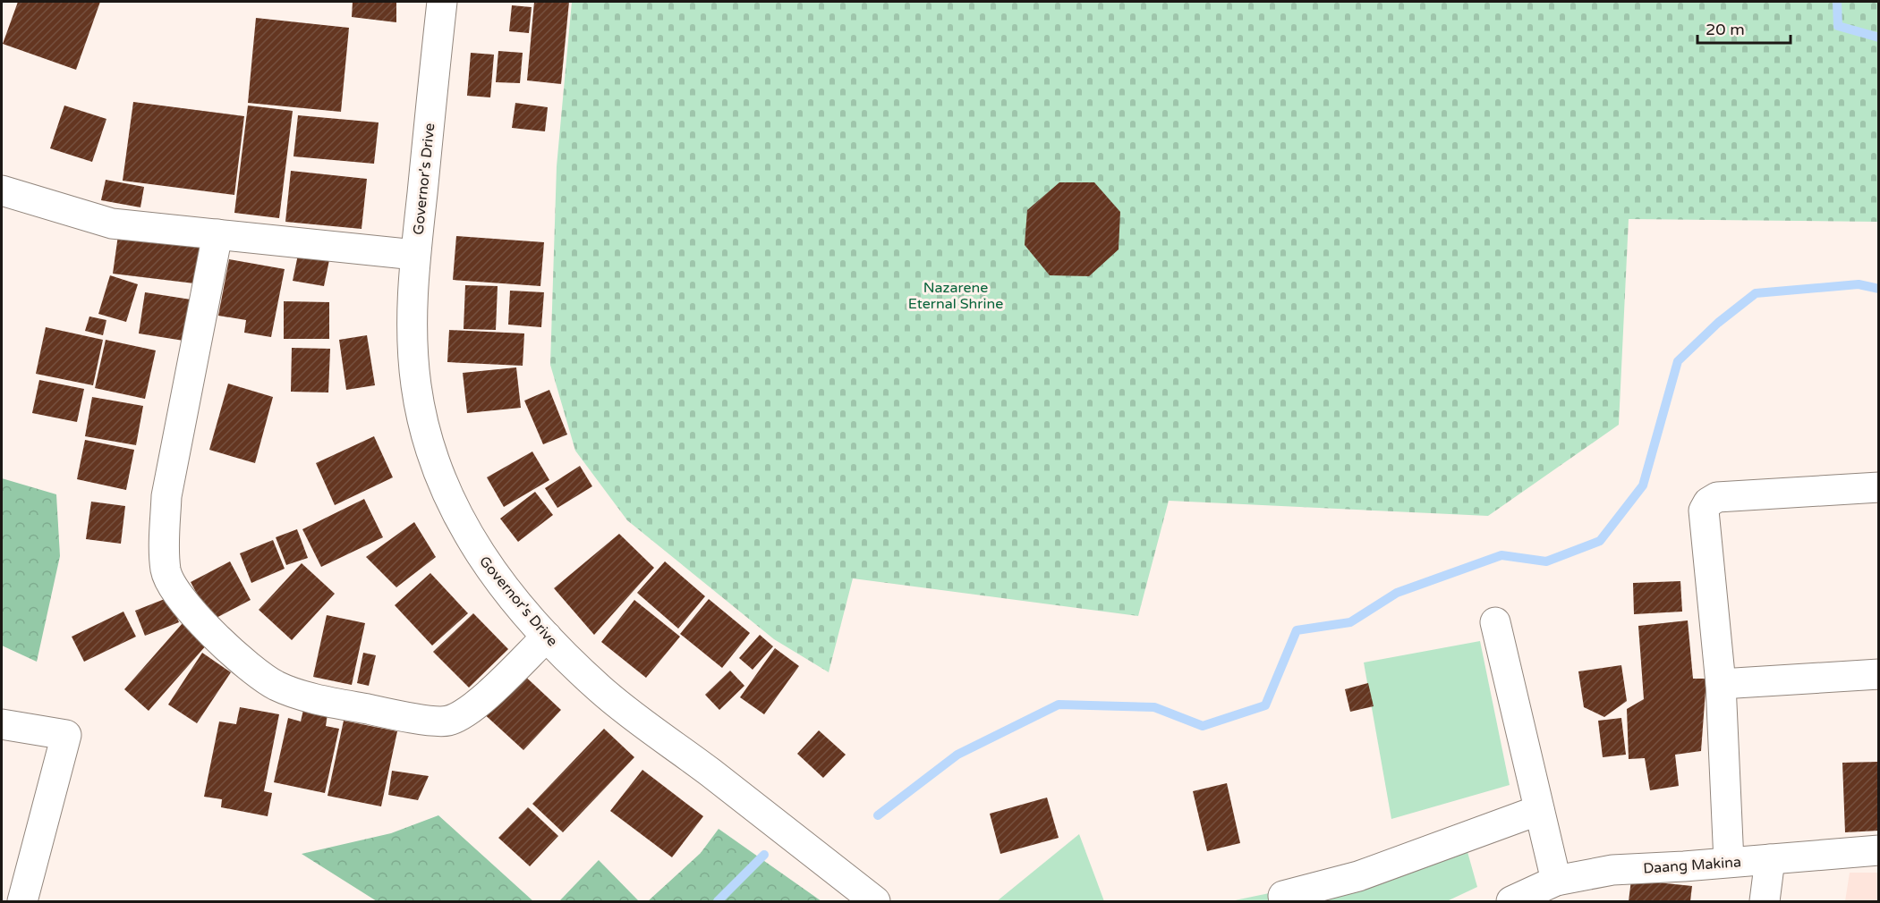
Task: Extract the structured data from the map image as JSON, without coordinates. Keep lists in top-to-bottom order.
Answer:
{
  "streets": {
    "street": ["Governor's Drive", "Daang Makina"]
  },
  "parks": ["Nazarene Eternal Shrine"],
  "scale_bar": "20 m"
}
